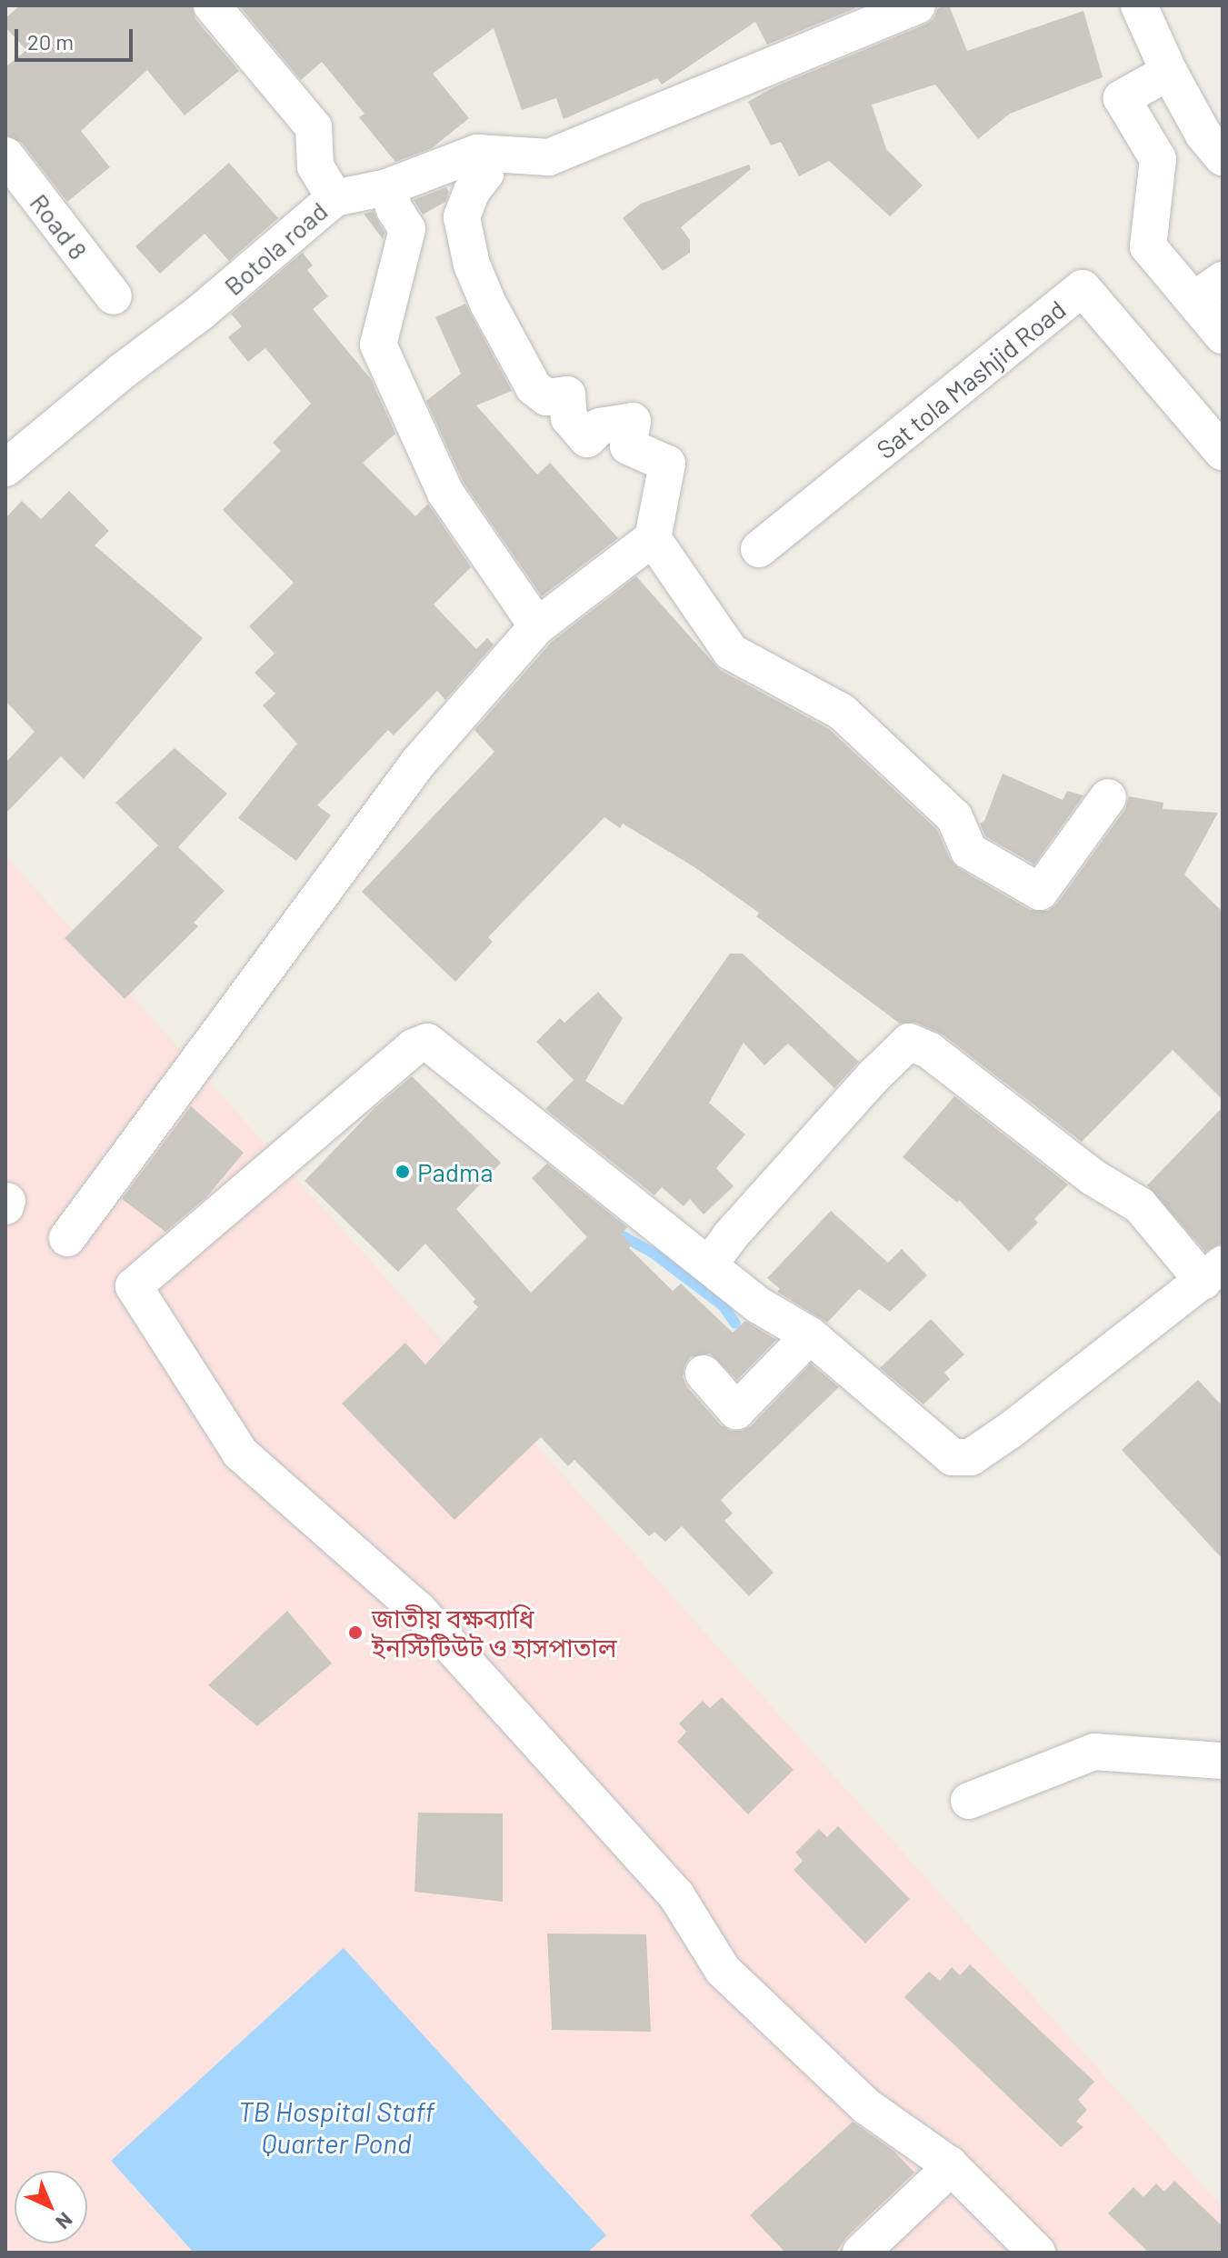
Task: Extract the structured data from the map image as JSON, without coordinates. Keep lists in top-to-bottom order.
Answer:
{
  "streets": {
    "street": ["Road 8", "Botola road", "Sat tola Mashjid Road"]
  },
  "water": ["TB Hospital Staff Quarter Pond"],
  "places": ["Padma", "জাতীয় বক্ষব্যাধি ইনস্টিটিউট ও হাসপাতাল"],
  "scale_bar": "20 m",
  "north": "bottom right"
}
